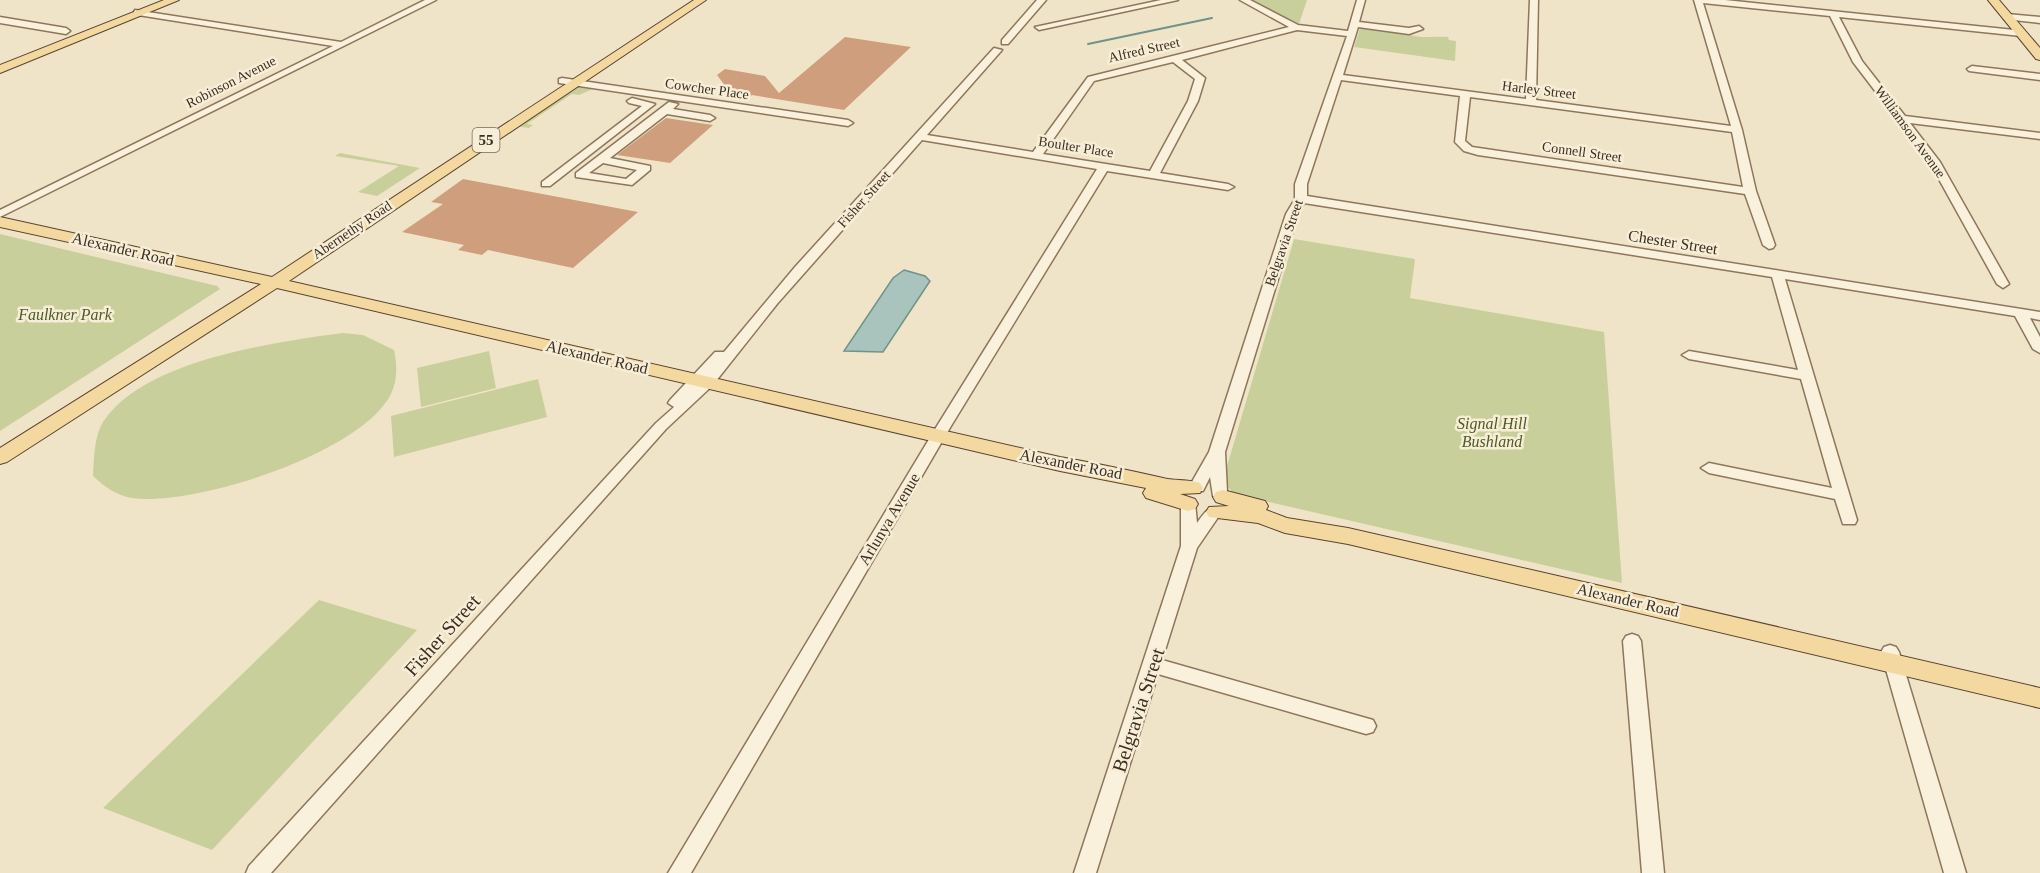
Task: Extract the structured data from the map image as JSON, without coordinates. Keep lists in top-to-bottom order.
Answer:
{
  "streets": {
    "main road": ["55", "Abernethy Road", "Alexander Road"],
    "street": [
      "Alfred Street",
      "Robinson Avenue",
      "Cowcher Place",
      "Harley Street",
      "Williamson Avenue",
      "Boulter Place",
      "Connell Street",
      "Fisher Street",
      "Chester Street",
      "Belgravia Street",
      "Arlunya Avenue"
    ]
  },
  "crossings": [
    ["Alfred Street", "Boulter Place"],
    ["Robinson Avenue", "Alexander Road"],
    ["Cowcher Place", "Abernethy Road"],
    ["Harley Street", "Connell Street"],
    ["Harley Street", "Belgravia Street"],
    ["Boulter Place", "Fisher Street"],
    ["Boulter Place", "Arlunya Avenue"],
    ["Fisher Street", "Alexander Road"],
    ["Abernethy Road", "Alexander Road"],
    ["Chester Street", "Belgravia Street"],
    ["Belgravia Street", "Alexander Road"],
    ["Alexander Road", "Arlunya Avenue"]
  ],
  "parks": ["Faulkner Park", "Signal Hill Bushland"]
}
